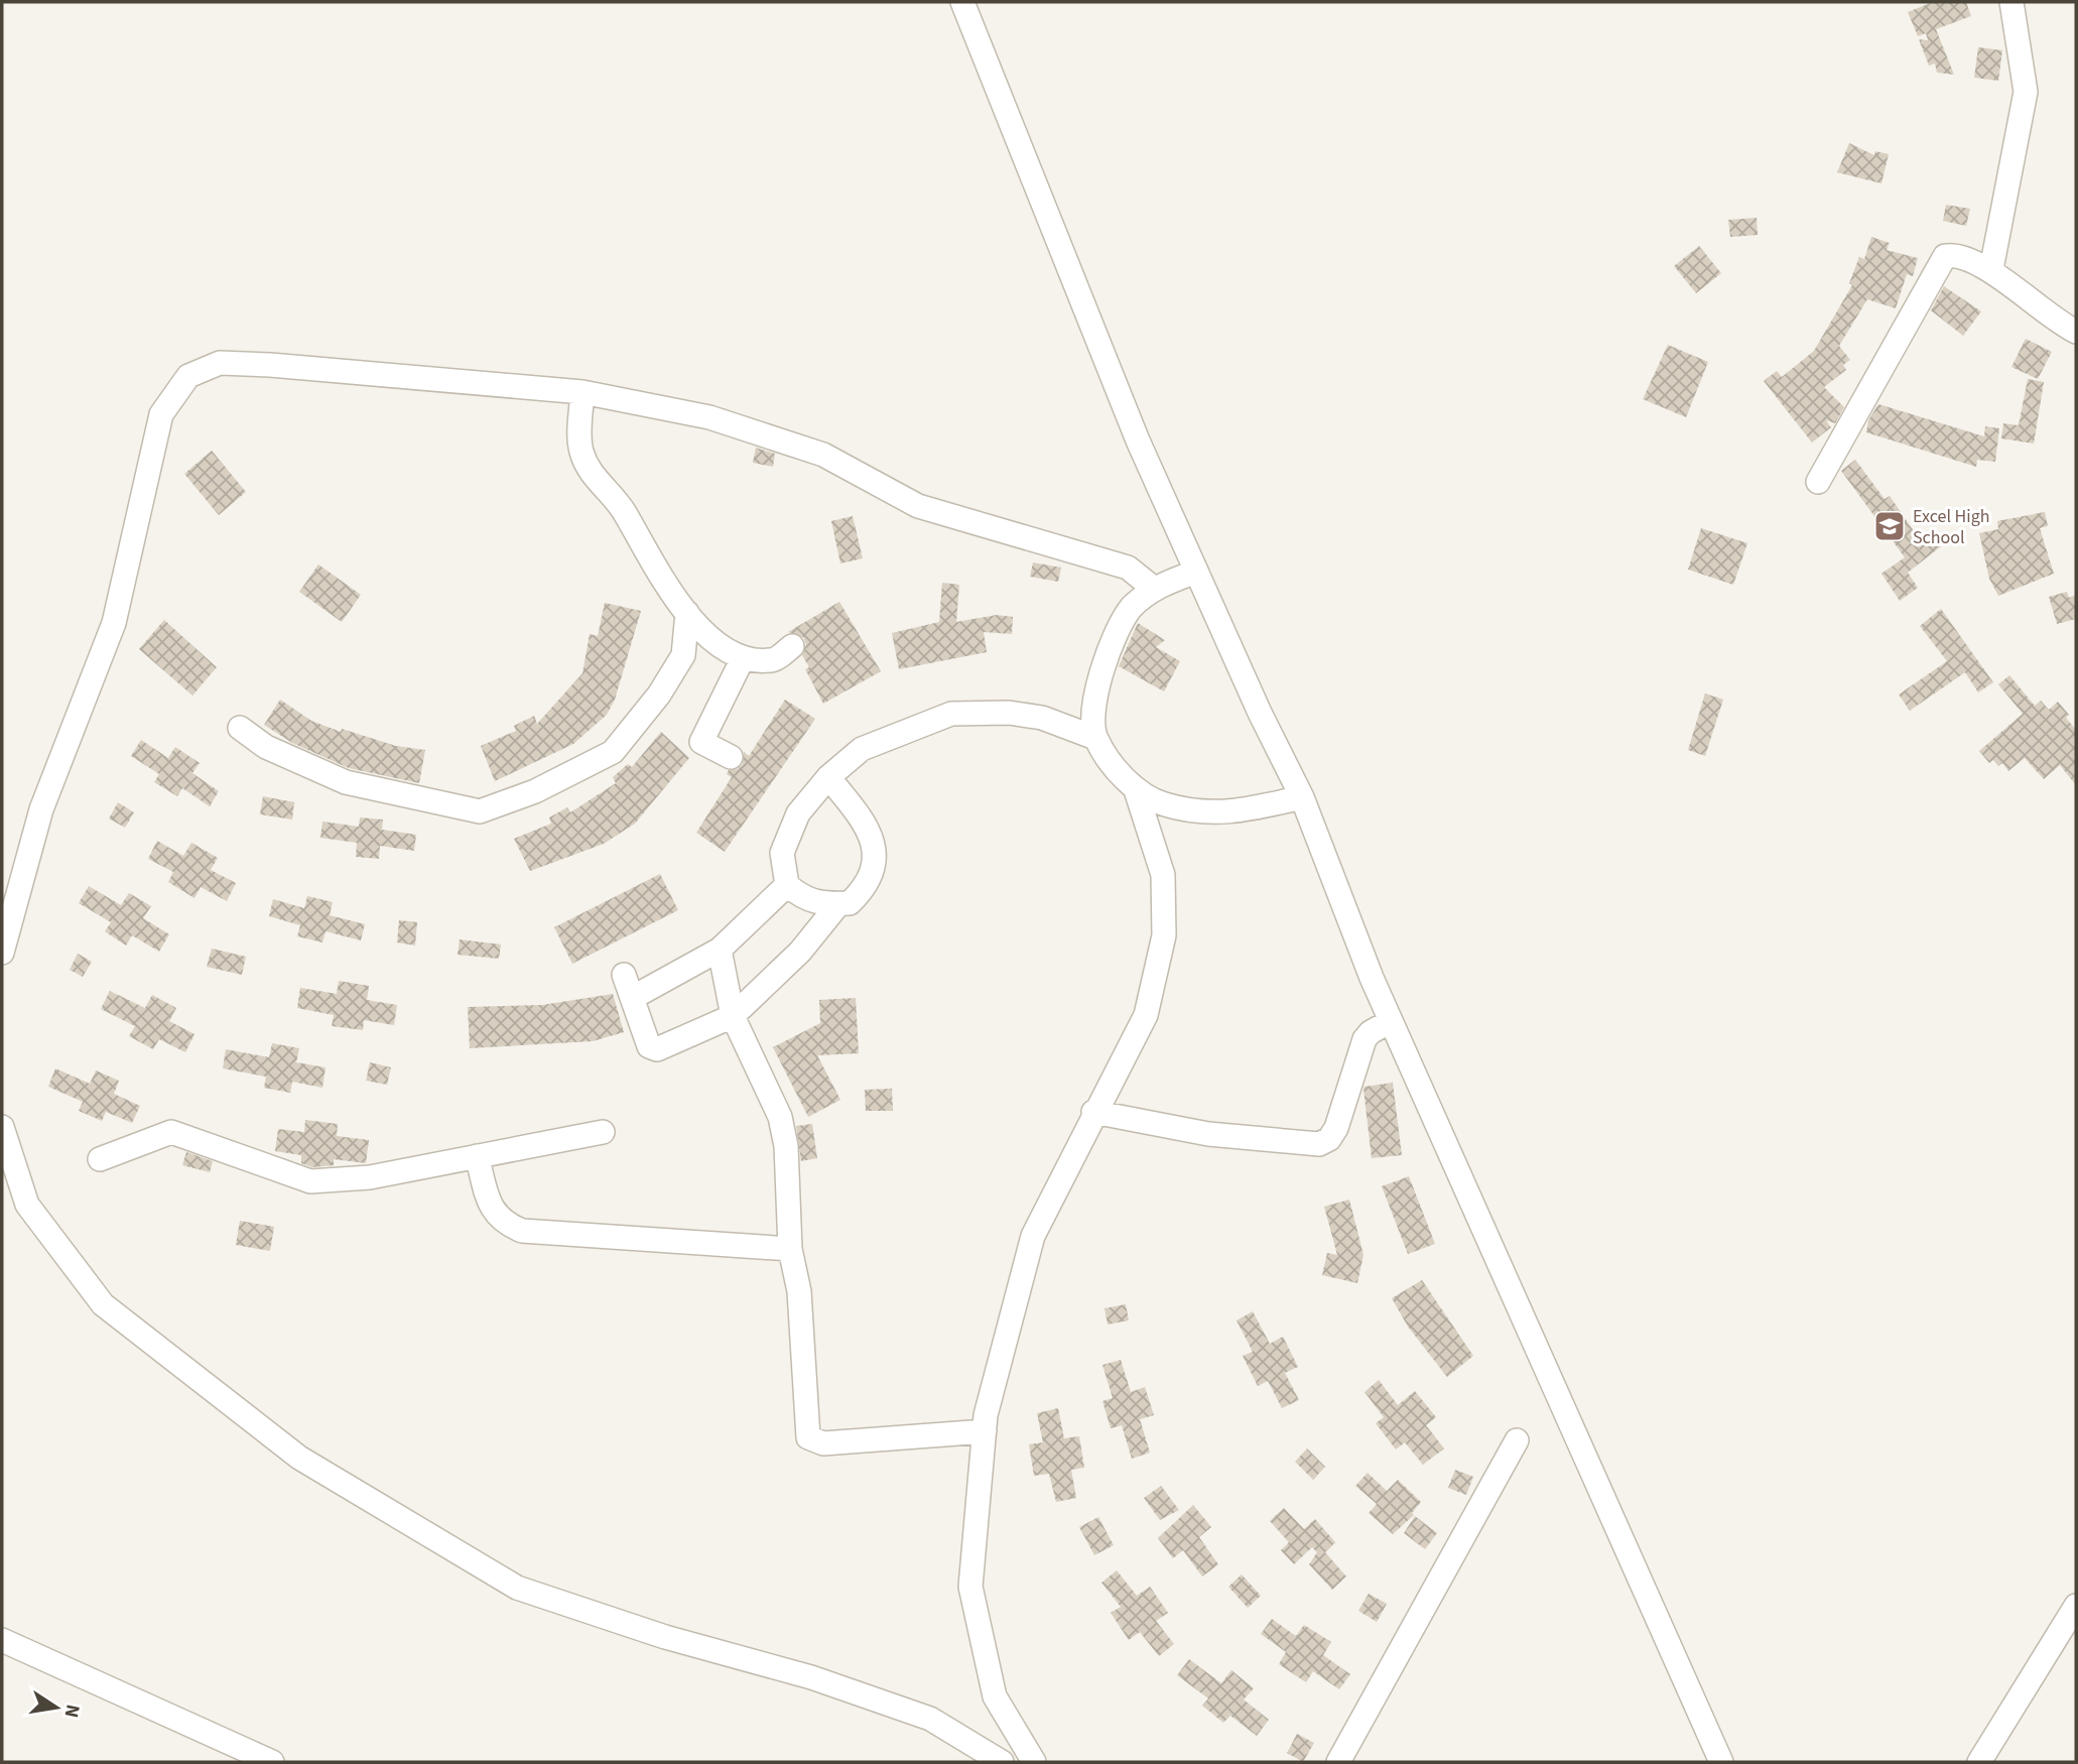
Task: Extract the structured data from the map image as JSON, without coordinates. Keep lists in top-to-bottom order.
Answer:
{
  "places": {
    "school or university": ["Excel High School"]
  },
  "north": "right"
}
